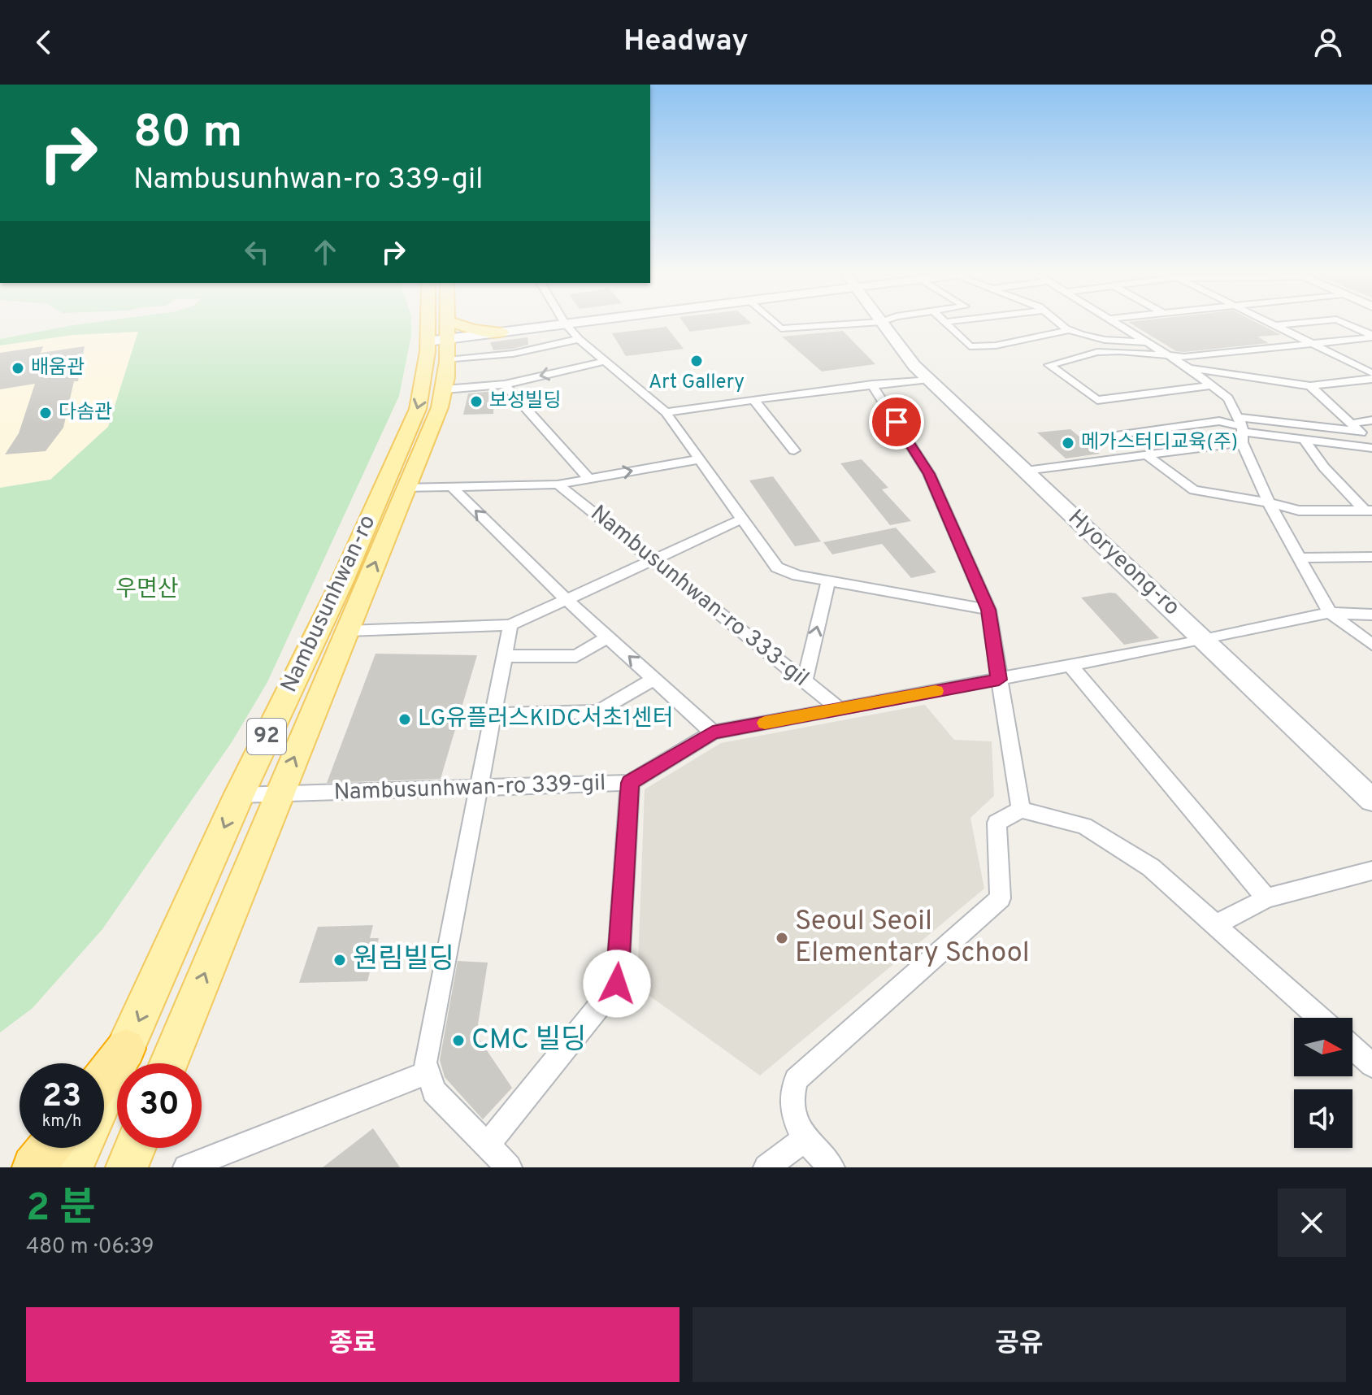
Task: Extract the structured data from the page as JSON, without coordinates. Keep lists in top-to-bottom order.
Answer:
{
  "streets": {
    "main road": ["Hyoryeong-ro", "Nambusunhwan-ro", "92"],
    "street": ["Nambusunhwan-ro 333-gil", "Nambusunhwan-ro 339-gil"]
  },
  "crossings": [
    ["Hyoryeong-ro", "Nambusunhwan-ro 339-gil"],
    ["Nambusunhwan-ro 333-gil", "Nambusunhwan-ro"],
    ["Nambusunhwan-ro 333-gil", "Nambusunhwan-ro 339-gil"],
    ["Nambusunhwan-ro", "Nambusunhwan-ro 339-gil"]
  ],
  "parks": ["우면산"],
  "places": [
    "Art Gallery",
    "배움관",
    "보성빌딩",
    "다솜관",
    "메가스터디교육(주)",
    "LG유플러스KIDC서초1센터",
    "Seoul Seoil Elementary School",
    "원림빌딩",
    "CMC 빌딩"
  ],
  "north": "right",
  "page": {
    "header": "Headway",
    "turn": ["80 m", "Nambusunhwan-ro 339-gil"],
    "speed": "23 km/h",
    "limit": "30",
    "heading": ["2 분", "480 m · 06:39"],
    "buttons": ["종료", "공유"]
  }
}
